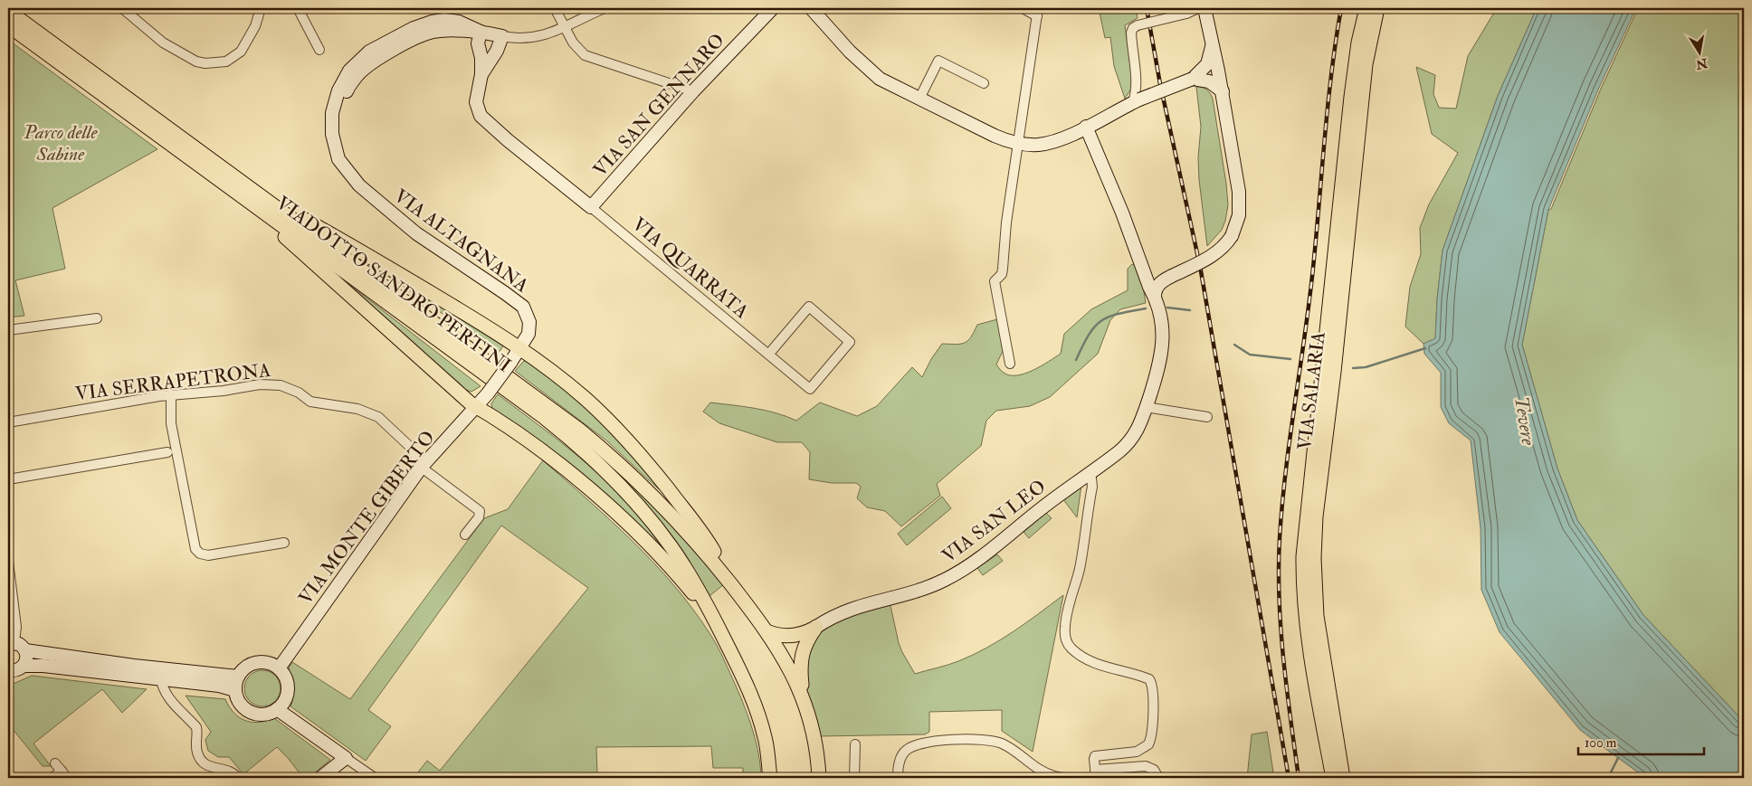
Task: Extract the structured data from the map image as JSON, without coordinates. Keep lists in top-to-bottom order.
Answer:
{
  "streets": {
    "main road": ["VIADOTTO SANDRO PERTINI", "VIA SALARIA"],
    "street": [
      "VIA SAN GENNARO",
      "VIA ALTAGNANA",
      "VIA QUARRATA",
      "VIA SERRAPETRONA",
      "VIA MONTE GIBERTO",
      "VIA SAN LEO"
    ]
  },
  "crossings": [
    ["VIA SAN GENNARO", "VIA QUARRATA"],
    ["VIA ALTAGNANA", "VIA MONTE GIBERTO"],
    ["VIA SERRAPETRONA", "VIA MONTE GIBERTO"]
  ],
  "water": ["Tevere"],
  "parks": ["Parco delle Sabine"],
  "scale_bar": "100 m",
  "north": "bottom"
}
